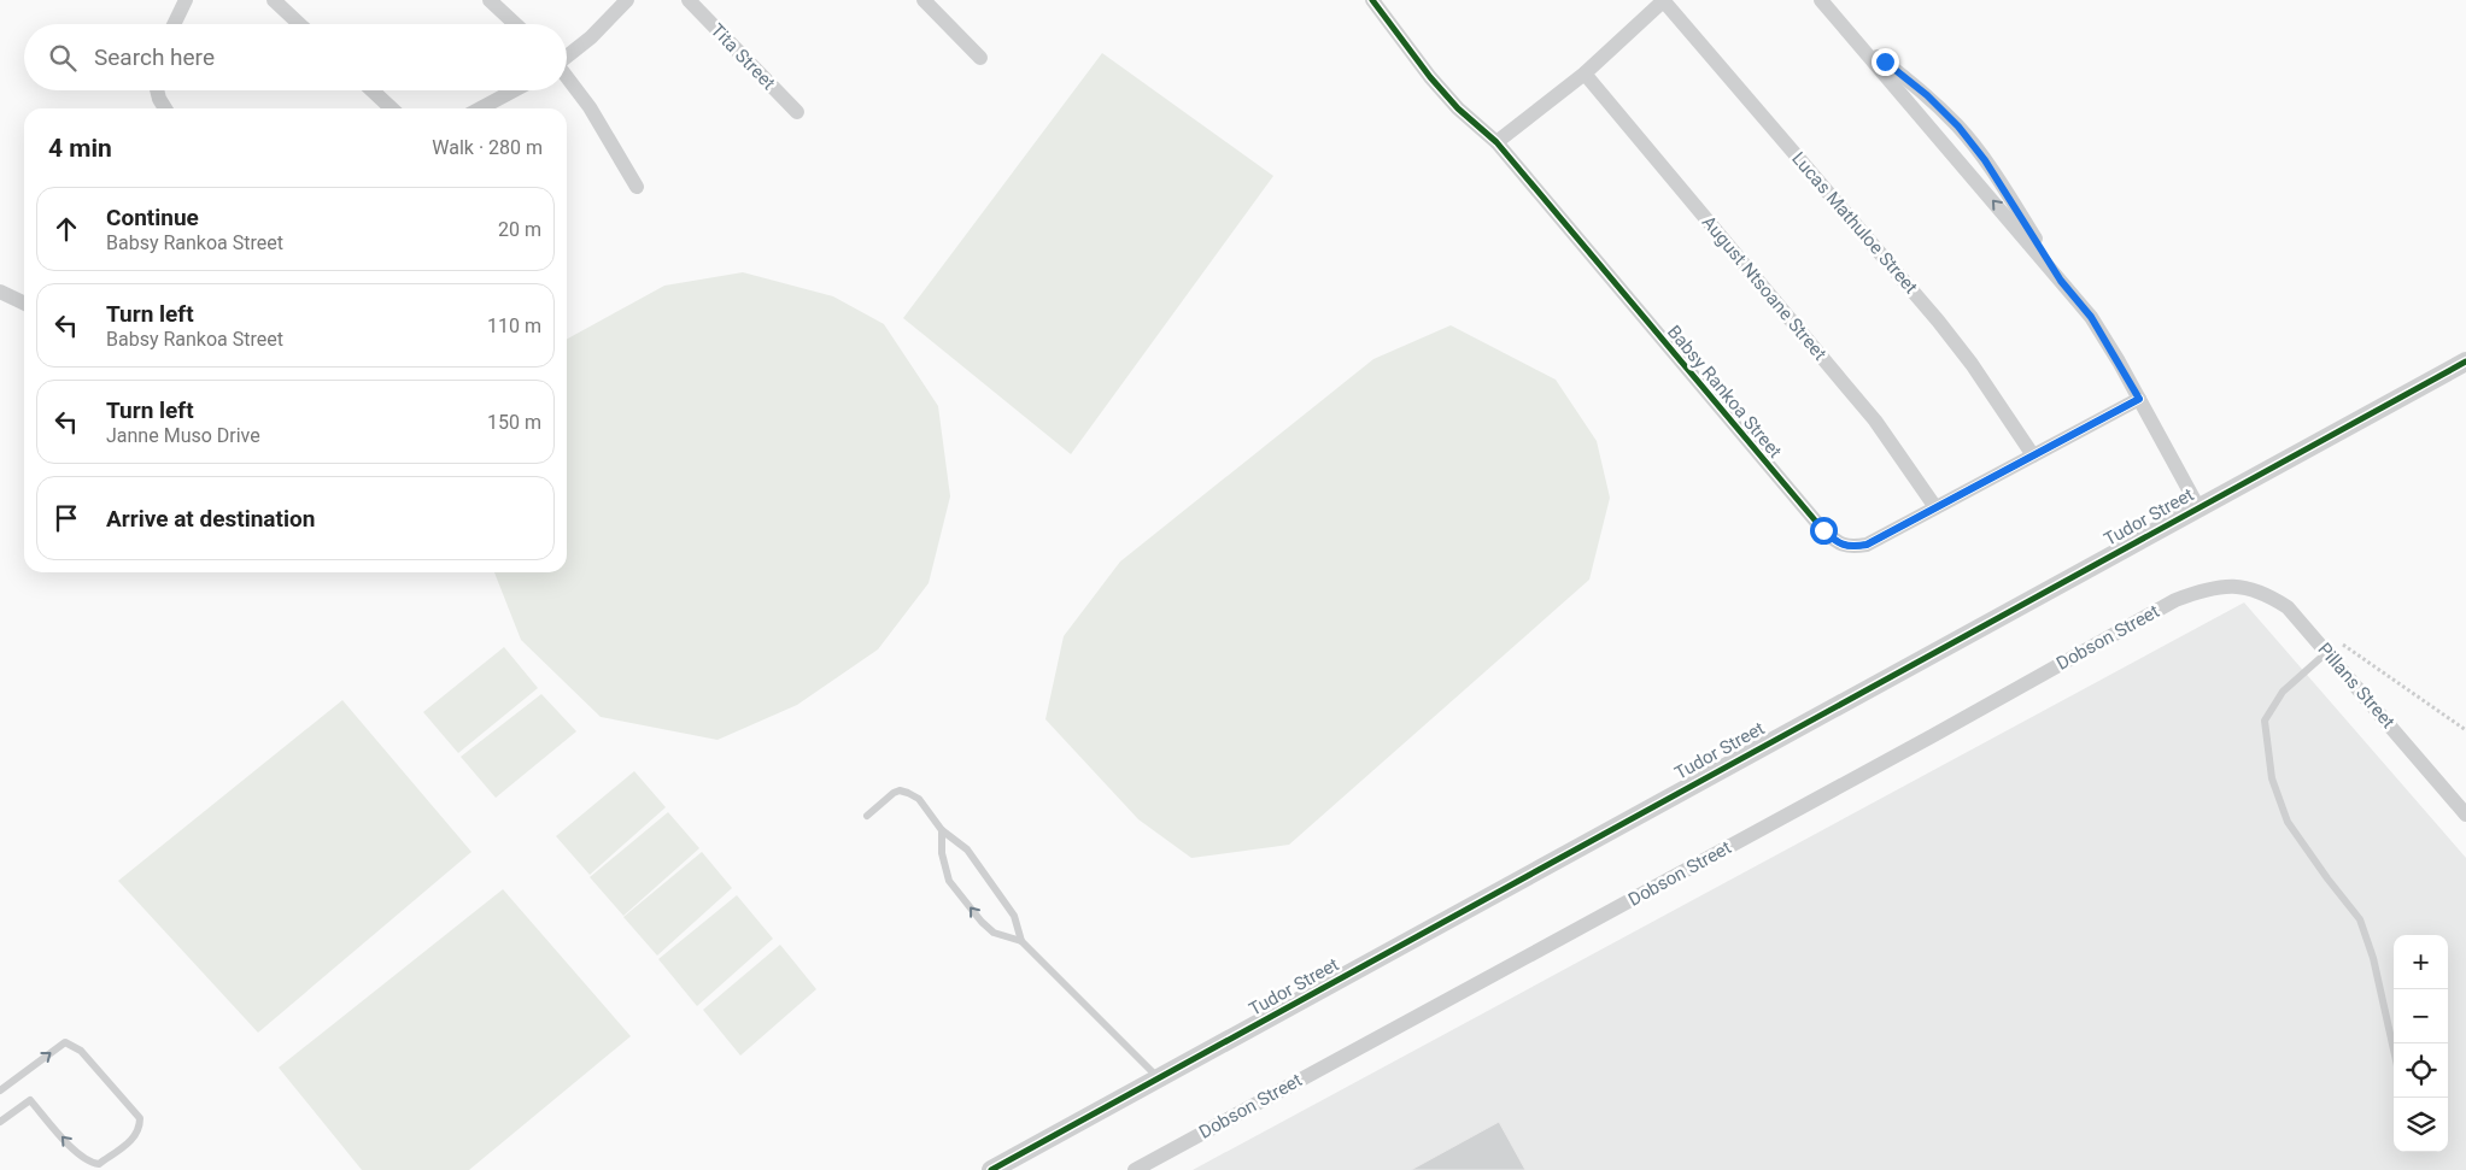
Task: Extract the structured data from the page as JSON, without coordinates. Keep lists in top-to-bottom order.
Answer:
{
  "streets": {
    "street": [
      "Tita Street",
      "Lucas Mathuloe Street",
      "August Ntsoane Street",
      "Babsy Rankoa Street",
      "Tudor Street",
      "Dobson Street",
      "Pillans Street"
    ]
  },
  "crossings": [
    ["Lucas Mathuloe Street", "Babsy Rankoa Street"],
    ["August Ntsoane Street", "Babsy Rankoa Street"],
    ["Dobson Street", "Pillans Street"]
  ],
  "page": {
    "search": "Search here",
    "heading": ["4 min", "Walk · 280 m"],
    "list": [
      ["Continue", "Babsy Rankoa Street", "20 m"],
      ["Turn left", "Babsy Rankoa Street", "110 m"],
      ["Turn left", "Janne Muso Drive", "150 m"],
      "Arrive at destination"
    ],
    "map_buttons": ["+", "−"]
  }
}
